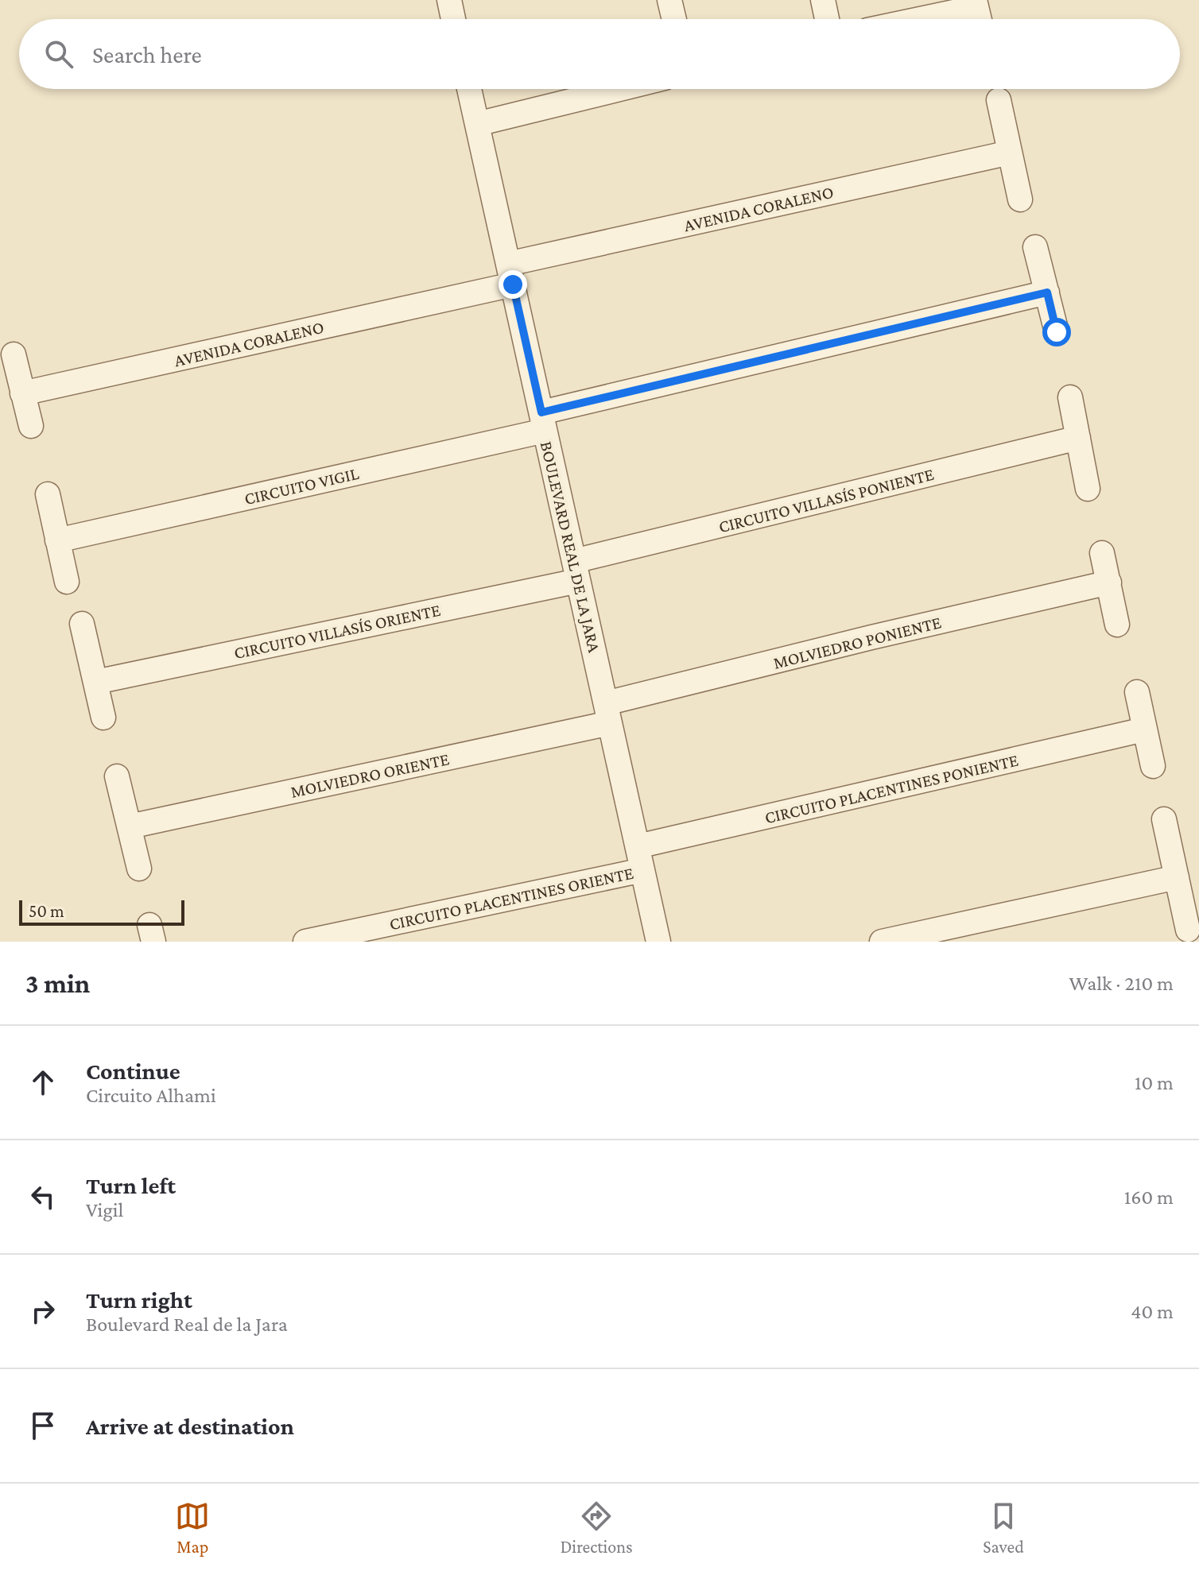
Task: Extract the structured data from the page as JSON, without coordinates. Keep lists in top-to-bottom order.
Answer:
{
  "streets": {
    "street": [
      "AVENIDA CORALENO",
      "CIRCUITO VIGIL",
      "CIRCUITO VILLASÍS PONIENTE",
      "BOULEVARD REAL DE LA JARA",
      "CIRCUITO VILLASÍS ORIENTE",
      "MOLVIEDRO PONIENTE",
      "MOLVIEDRO ORIENTE",
      "CIRCUITO PLACENTINES PONIENTE",
      "CIRCUITO PLACENTINES ORIENTE"
    ]
  },
  "crossings": [
    ["AVENIDA CORALENO", "BOULEVARD REAL DE LA JARA"],
    ["CIRCUITO VIGIL", "BOULEVARD REAL DE LA JARA"],
    ["CIRCUITO VILLASÍS PONIENTE", "BOULEVARD REAL DE LA JARA"],
    ["CIRCUITO VILLASÍS PONIENTE", "CIRCUITO VILLASÍS ORIENTE"],
    ["BOULEVARD REAL DE LA JARA", "CIRCUITO VILLASÍS ORIENTE"],
    ["BOULEVARD REAL DE LA JARA", "MOLVIEDRO PONIENTE"],
    ["BOULEVARD REAL DE LA JARA", "MOLVIEDRO ORIENTE"],
    ["BOULEVARD REAL DE LA JARA", "CIRCUITO PLACENTINES PONIENTE"],
    ["BOULEVARD REAL DE LA JARA", "CIRCUITO PLACENTINES ORIENTE"],
    ["MOLVIEDRO PONIENTE", "MOLVIEDRO ORIENTE"]
  ],
  "scale_bar": "50 m",
  "page": {
    "search": "Search here",
    "scale": "50 m",
    "heading": ["3 min", "Walk · 210 m"],
    "list": [
      ["Continue", "Circuito Alhami", "10 m"],
      ["Turn left", "Vigil", "160 m"],
      ["Turn right", "Boulevard Real de la Jara", "40 m"],
      "Arrive at destination"
    ],
    "nav": ["Map", "Directions", "Saved"]
  }
}
